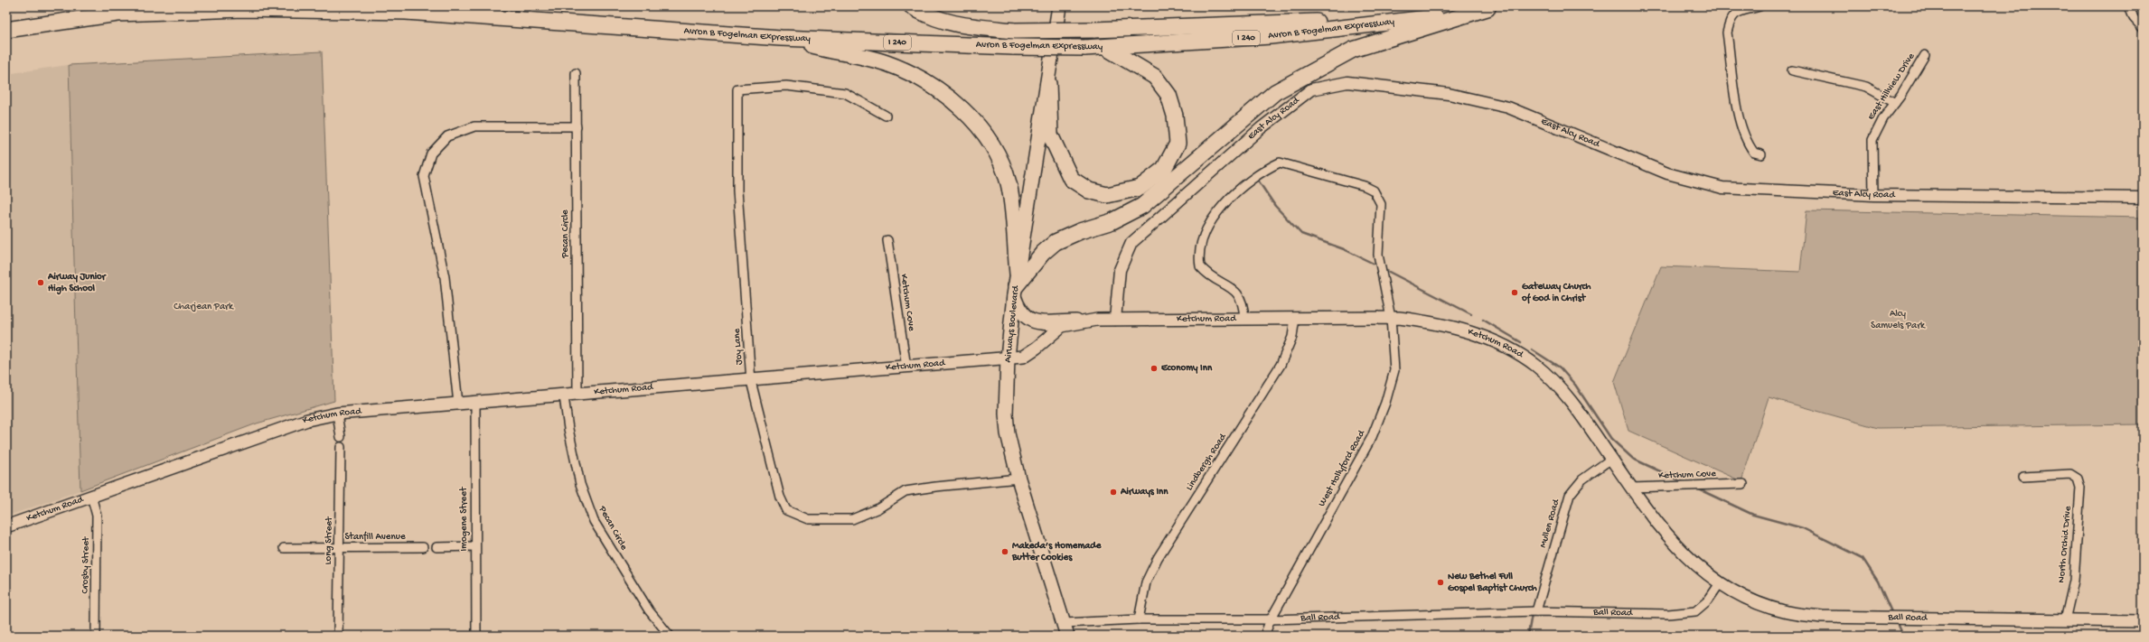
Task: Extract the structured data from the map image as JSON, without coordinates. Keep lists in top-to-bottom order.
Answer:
{
  "streets": {
    "highway": ["Avron B Fogelman Expressway", "I 240"],
    "main road": ["Ketchum Road", "Airways Boulevard", "Ball Road"],
    "street": [
      "East Hillview Drive",
      "East Alcy Road",
      "Pecan Circle",
      "Ketchum Cove",
      "Joy Lane",
      "Lindbergh Road",
      "West Hollyford Road",
      "Imogene Street",
      "Mullen Road",
      "Stanfill Avenue",
      "Long Street",
      "North Orchid Drive",
      "Crosby Street"
    ]
  },
  "crossings": [
    ["East Hillview Drive", "East Alcy Road"],
    ["East Alcy Road", "Ketchum Road"],
    ["Pecan Circle", "Ketchum Road"],
    ["Ketchum Cove", "Ketchum Road"],
    ["Ketchum Road", "Airways Boulevard"],
    ["Ketchum Road", "Joy Lane"],
    ["Ketchum Road", "Lindbergh Road"],
    ["Ketchum Road", "West Hollyford Road"],
    ["Ketchum Road", "Imogene Street"],
    ["Ketchum Road", "Mullen Road"],
    ["Ketchum Road", "Crosby Street"],
    ["Ketchum Road", "Ball Road"],
    ["Airways Boulevard", "Joy Lane"],
    ["Airways Boulevard", "Ball Road"],
    ["Lindbergh Road", "Ball Road"],
    ["West Hollyford Road", "Ball Road"],
    ["Mullen Road", "Ball Road"],
    ["Stanfill Avenue", "Long Street"],
    ["North Orchid Drive", "Ball Road"]
  ],
  "parks": ["Charjean Park", "Alcy Samuels Park"],
  "places": [
    "Airway Junior High School",
    "Gateway Church of God in Christ",
    "Economy Inn",
    "Airways Inn",
    "Makeda’s Homemade Butter Cookies",
    "New Bethel Full Gospel Baptist Church"
  ]
}
